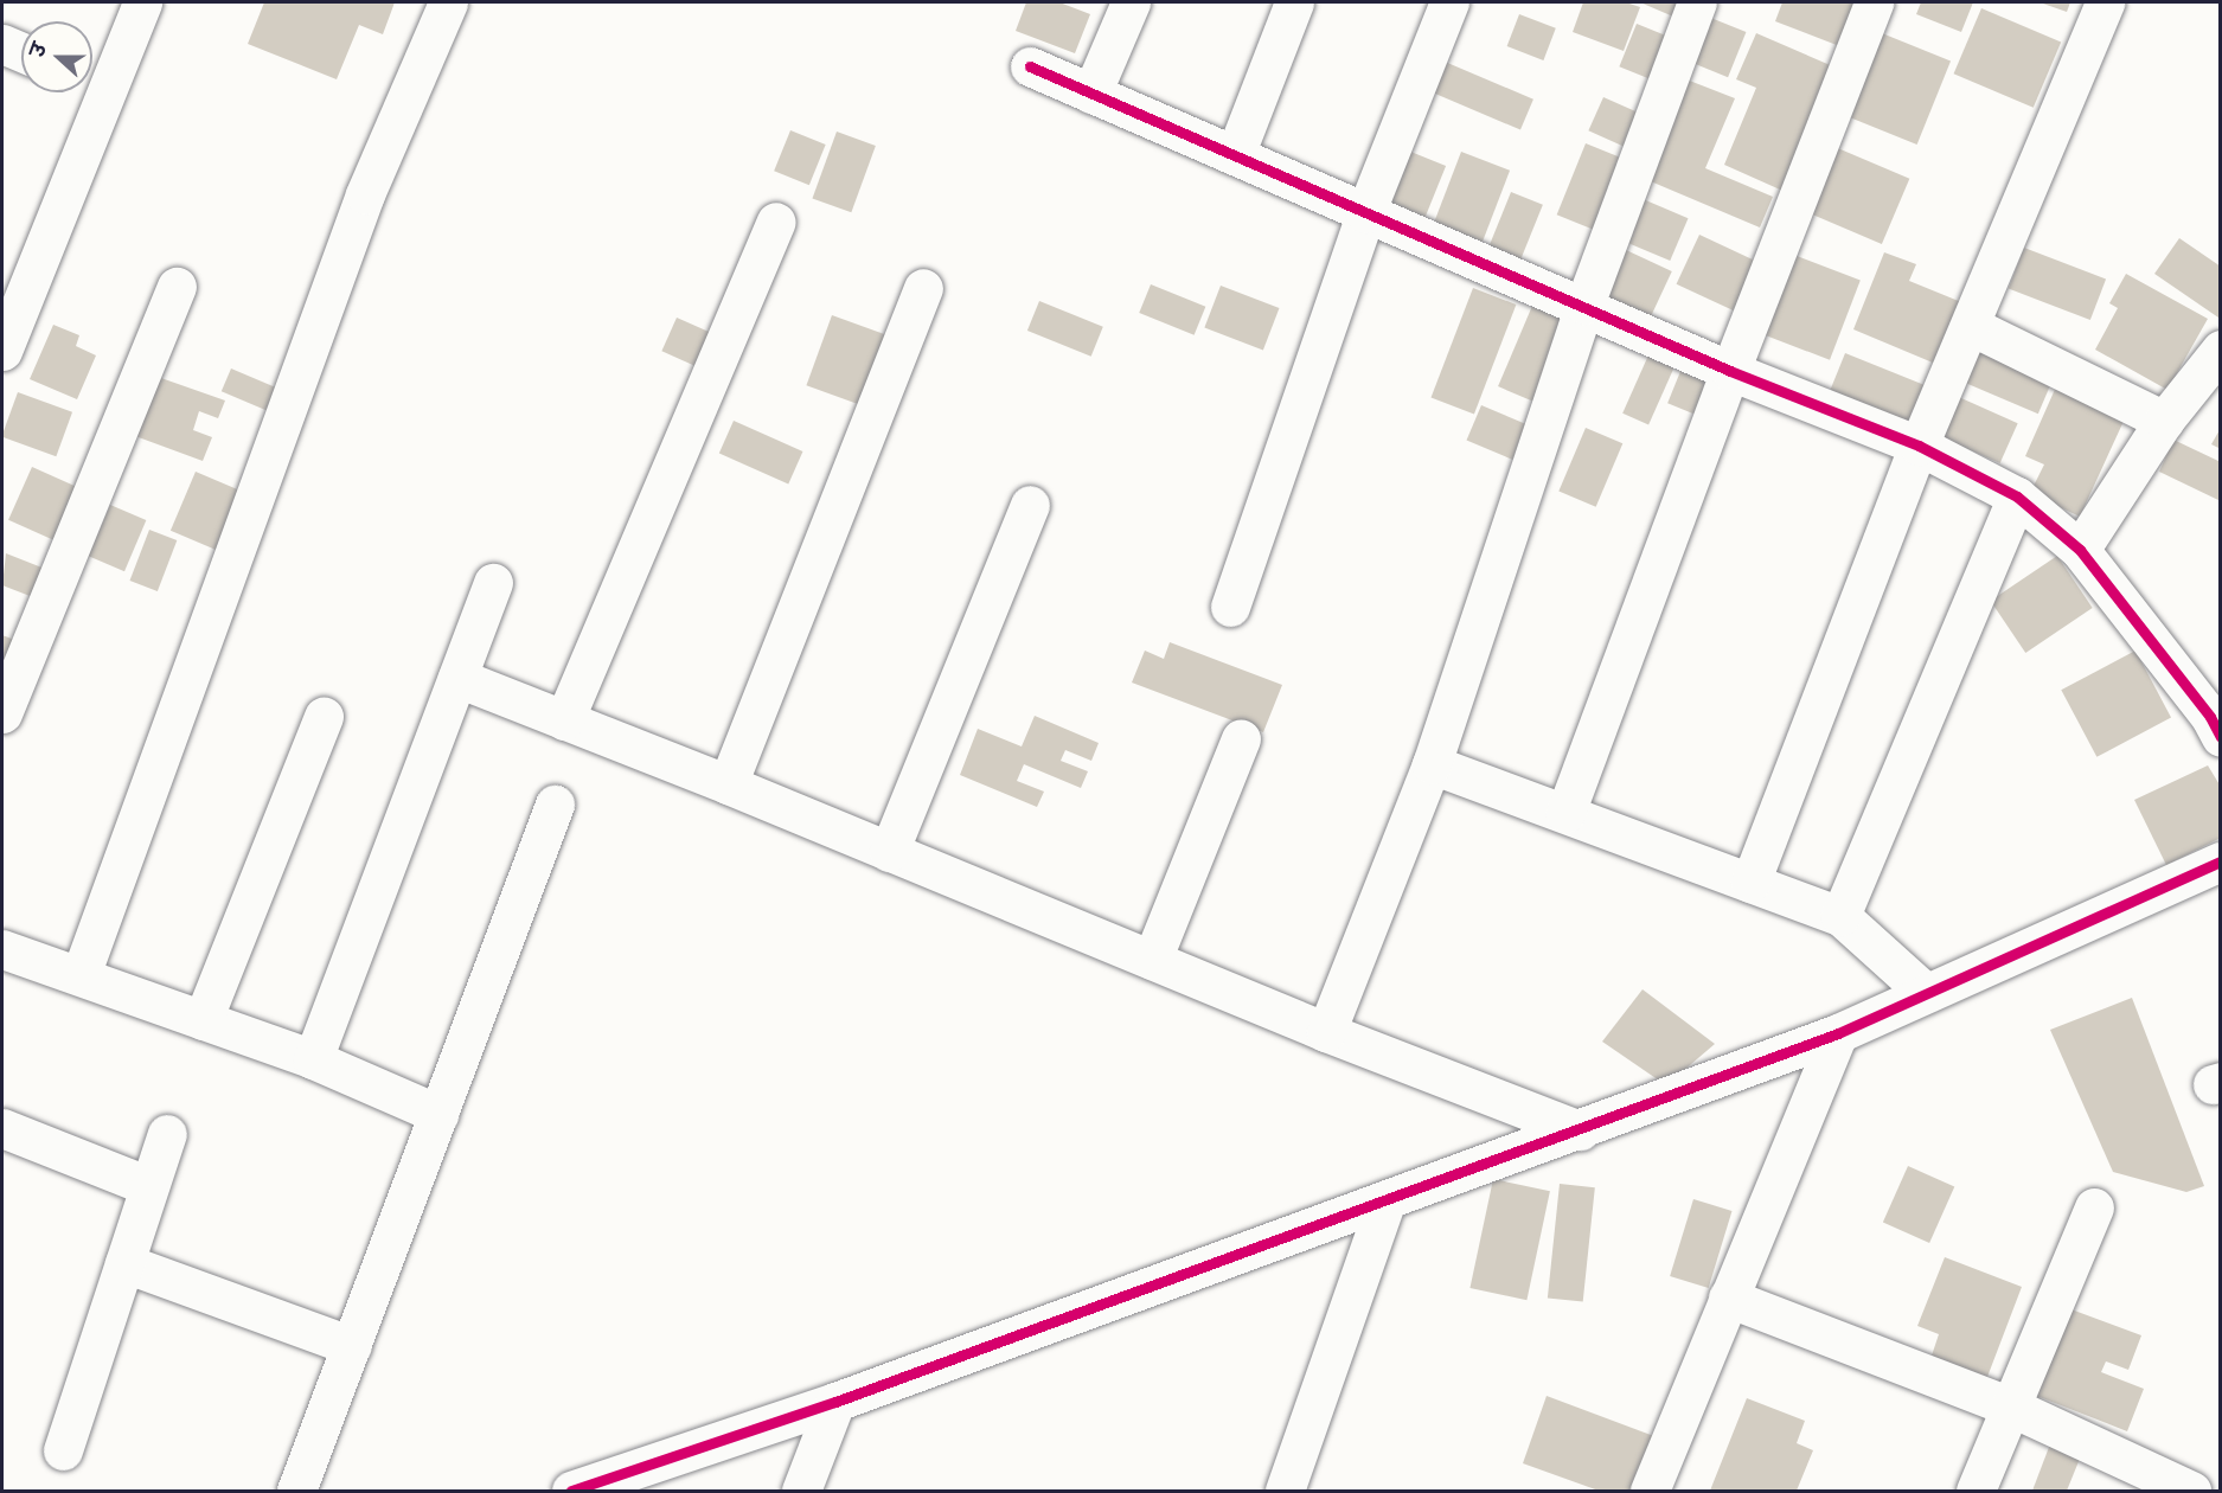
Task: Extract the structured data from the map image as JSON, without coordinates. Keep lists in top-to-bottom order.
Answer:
{
  "north": "left"
}
